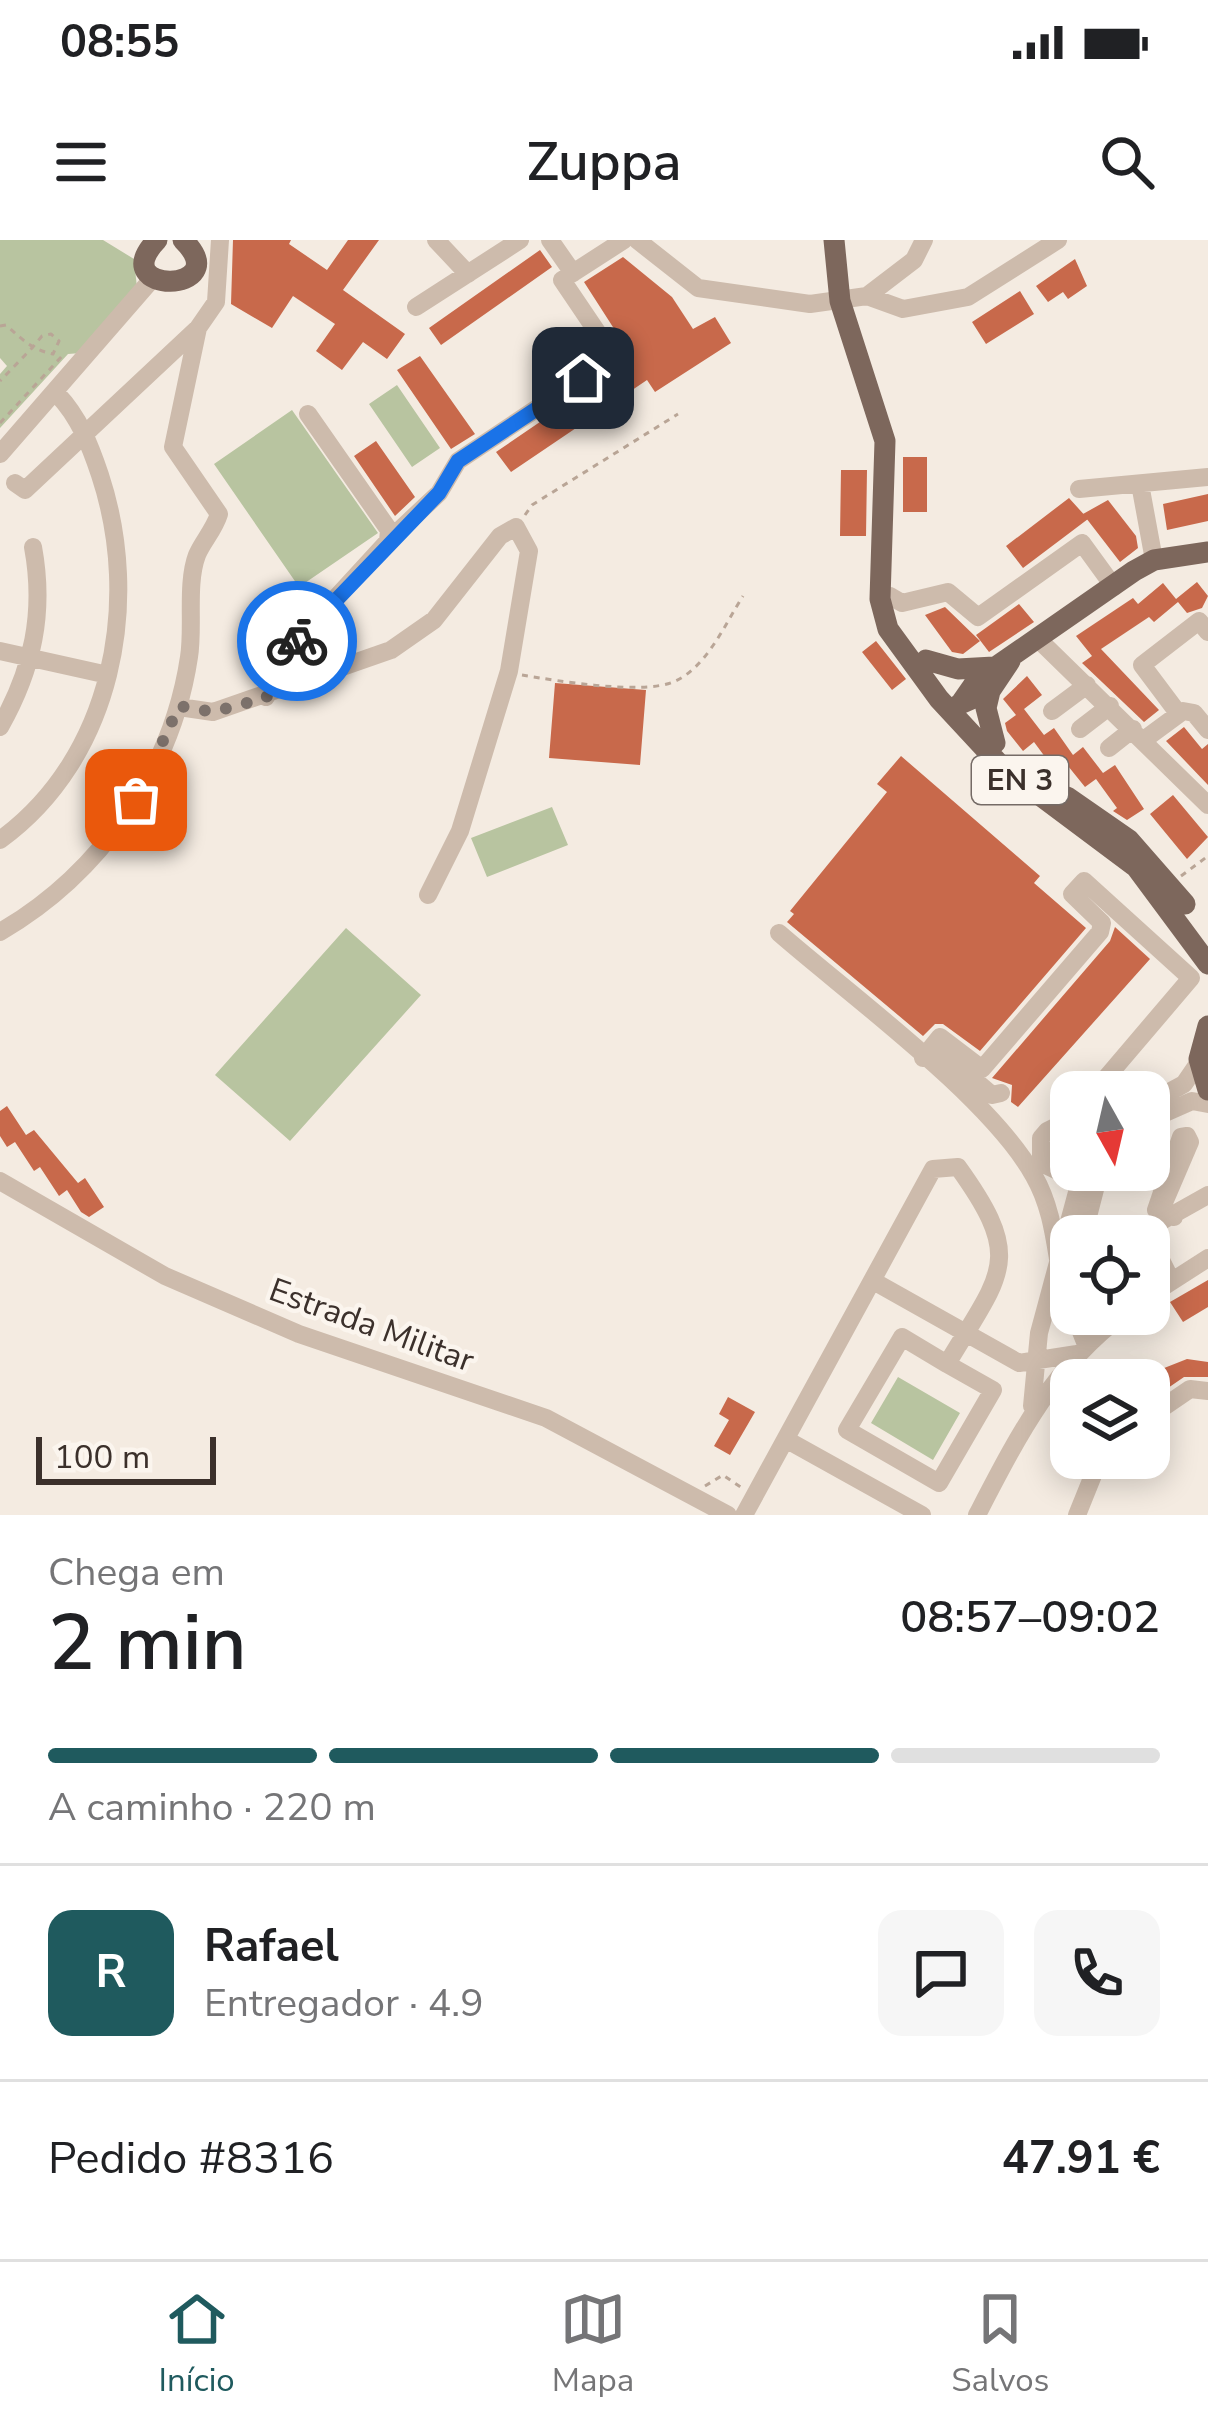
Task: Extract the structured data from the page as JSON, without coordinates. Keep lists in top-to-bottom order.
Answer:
{
  "streets": {
    "main road": ["EN 3"],
    "street": ["Estrada Militar"]
  },
  "scale_bar": "100 m",
  "north": "bottom",
  "page": {
    "status": "08:55",
    "header": "Zuppa",
    "scale": "100 m",
    "heading": ["2 min", "Chega em", "08:57–09:02"],
    "panel": [
      "Rafael",
      "Entregador · 4.9",
      "Pedido #8316",
      "47.91 €"
    ],
    "bar": "A caminho · 220 m",
    "round": "R",
    "tabs": ["Início", "Mapa", "Salvos"]
  }
}
